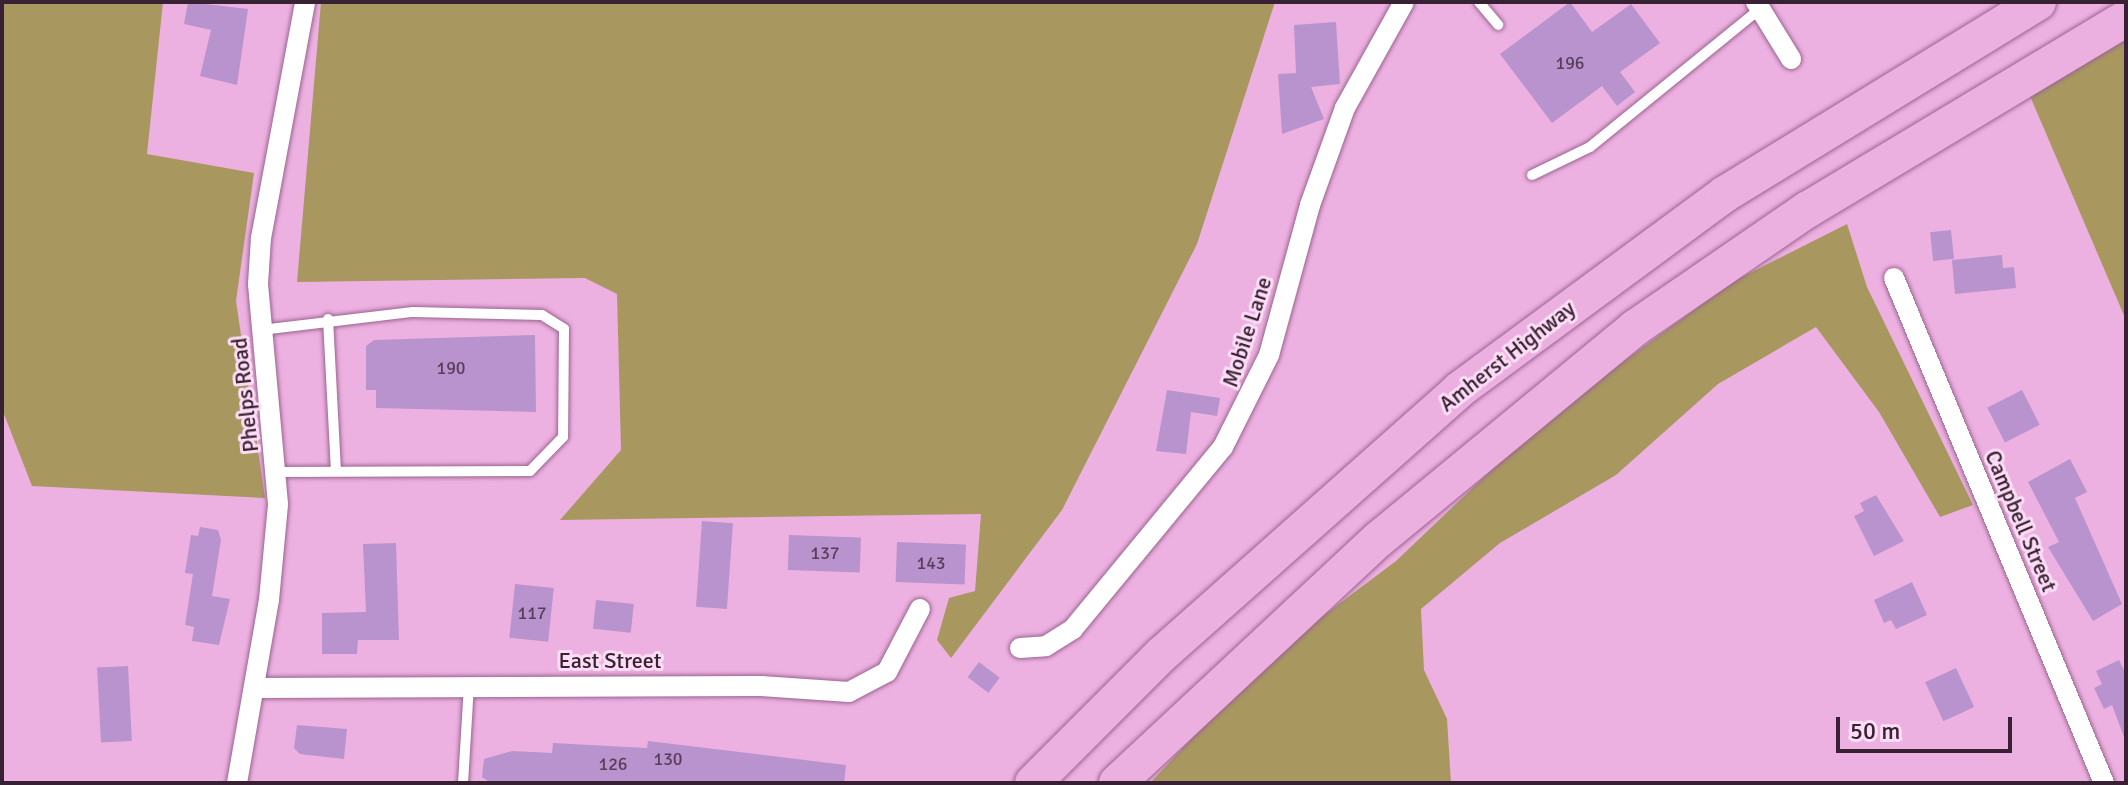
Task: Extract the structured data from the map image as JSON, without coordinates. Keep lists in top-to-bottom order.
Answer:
{
  "streets": {
    "highway": ["Amherst Highway"],
    "street": [
      "Mobile Lane",
      "Phelps Road",
      "Campbell Street",
      "East Street"
    ]
  },
  "crossings": [
    ["Phelps Road", "East Street"]
  ],
  "house_numbers": [
    "196",
    "190",
    "137",
    "143",
    "117",
    "130",
    "126"
  ],
  "scale_bar": "50 m"
}
